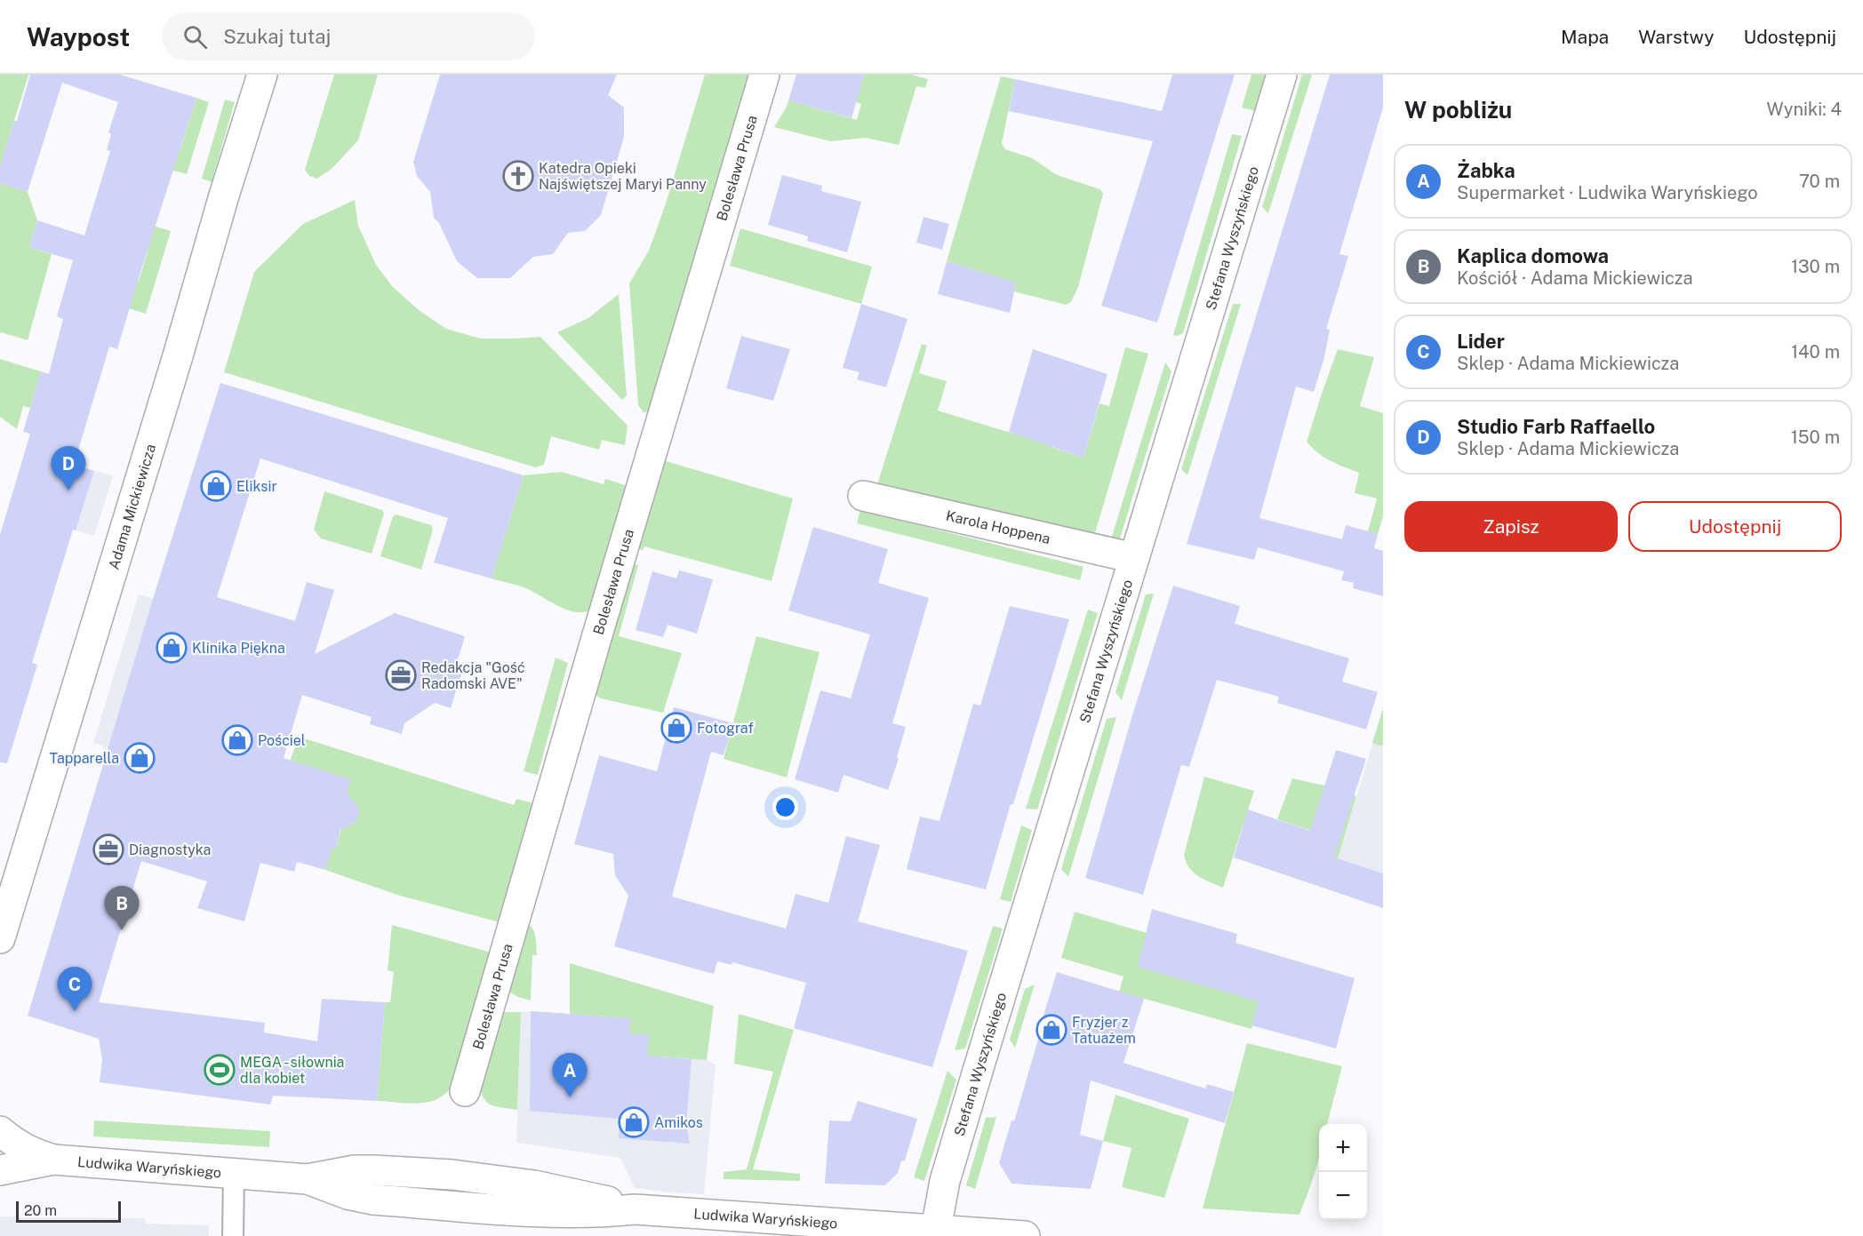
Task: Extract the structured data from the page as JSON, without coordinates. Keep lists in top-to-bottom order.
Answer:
{
  "streets": {
    "street": [
      "Bolesława Prusa",
      "Stefana Wyszyńskiego",
      "Adama Mickiewicza",
      "Karola Hoppena",
      "Ludwika Waryńskiego"
    ]
  },
  "crossings": [
    ["Stefana Wyszyńskiego", "Karola Hoppena"],
    ["Stefana Wyszyńskiego", "Ludwika Waryńskiego"]
  ],
  "places": {
    "church": ["Katedra Opieki Najświętszej Maryi Panny"],
    "shop": [
      "Eliksir",
      "Klinika Piękna",
      "Fotograf",
      "Pościel",
      "Tapparella",
      "Fryzjer z Tatuażem",
      "Amikos"
    ],
    "office": ["Redakcja \"Gość Radomski AVE\"", "Diagnostyka"],
    "sports": ["MEGA - siłownia dla kobiet"]
  },
  "scale_bar": "20 m",
  "page": {
    "header": "Waypost",
    "search": "Szukaj tutaj",
    "nav": ["Mapa", "Warstwy", "Udostępnij"],
    "heading": ["W pobliżu", "Wyniki: 4"],
    "list": [
      {
        "mark": "A",
        "name": "Żabka",
        "note": "Supermarket · Ludwika Waryńskiego",
        "value": "70 m"
      },
      {
        "mark": "B",
        "name": "Kaplica domowa",
        "note": "Kościół · Adama Mickiewicza",
        "value": "130 m"
      },
      {
        "mark": "C",
        "name": "Lider",
        "note": "Sklep · Adama Mickiewicza",
        "value": "140 m"
      },
      {
        "mark": "D",
        "name": "Studio Farb Raffaello",
        "note": "Sklep · Adama Mickiewicza",
        "value": "150 m"
      }
    ],
    "pins": [
      "D",
      "B",
      "C",
      "A"
    ],
    "buttons": ["Zapisz", "Udostępnij"],
    "map_buttons": ["+", "−"],
    "scale": "20 m"
  }
}
